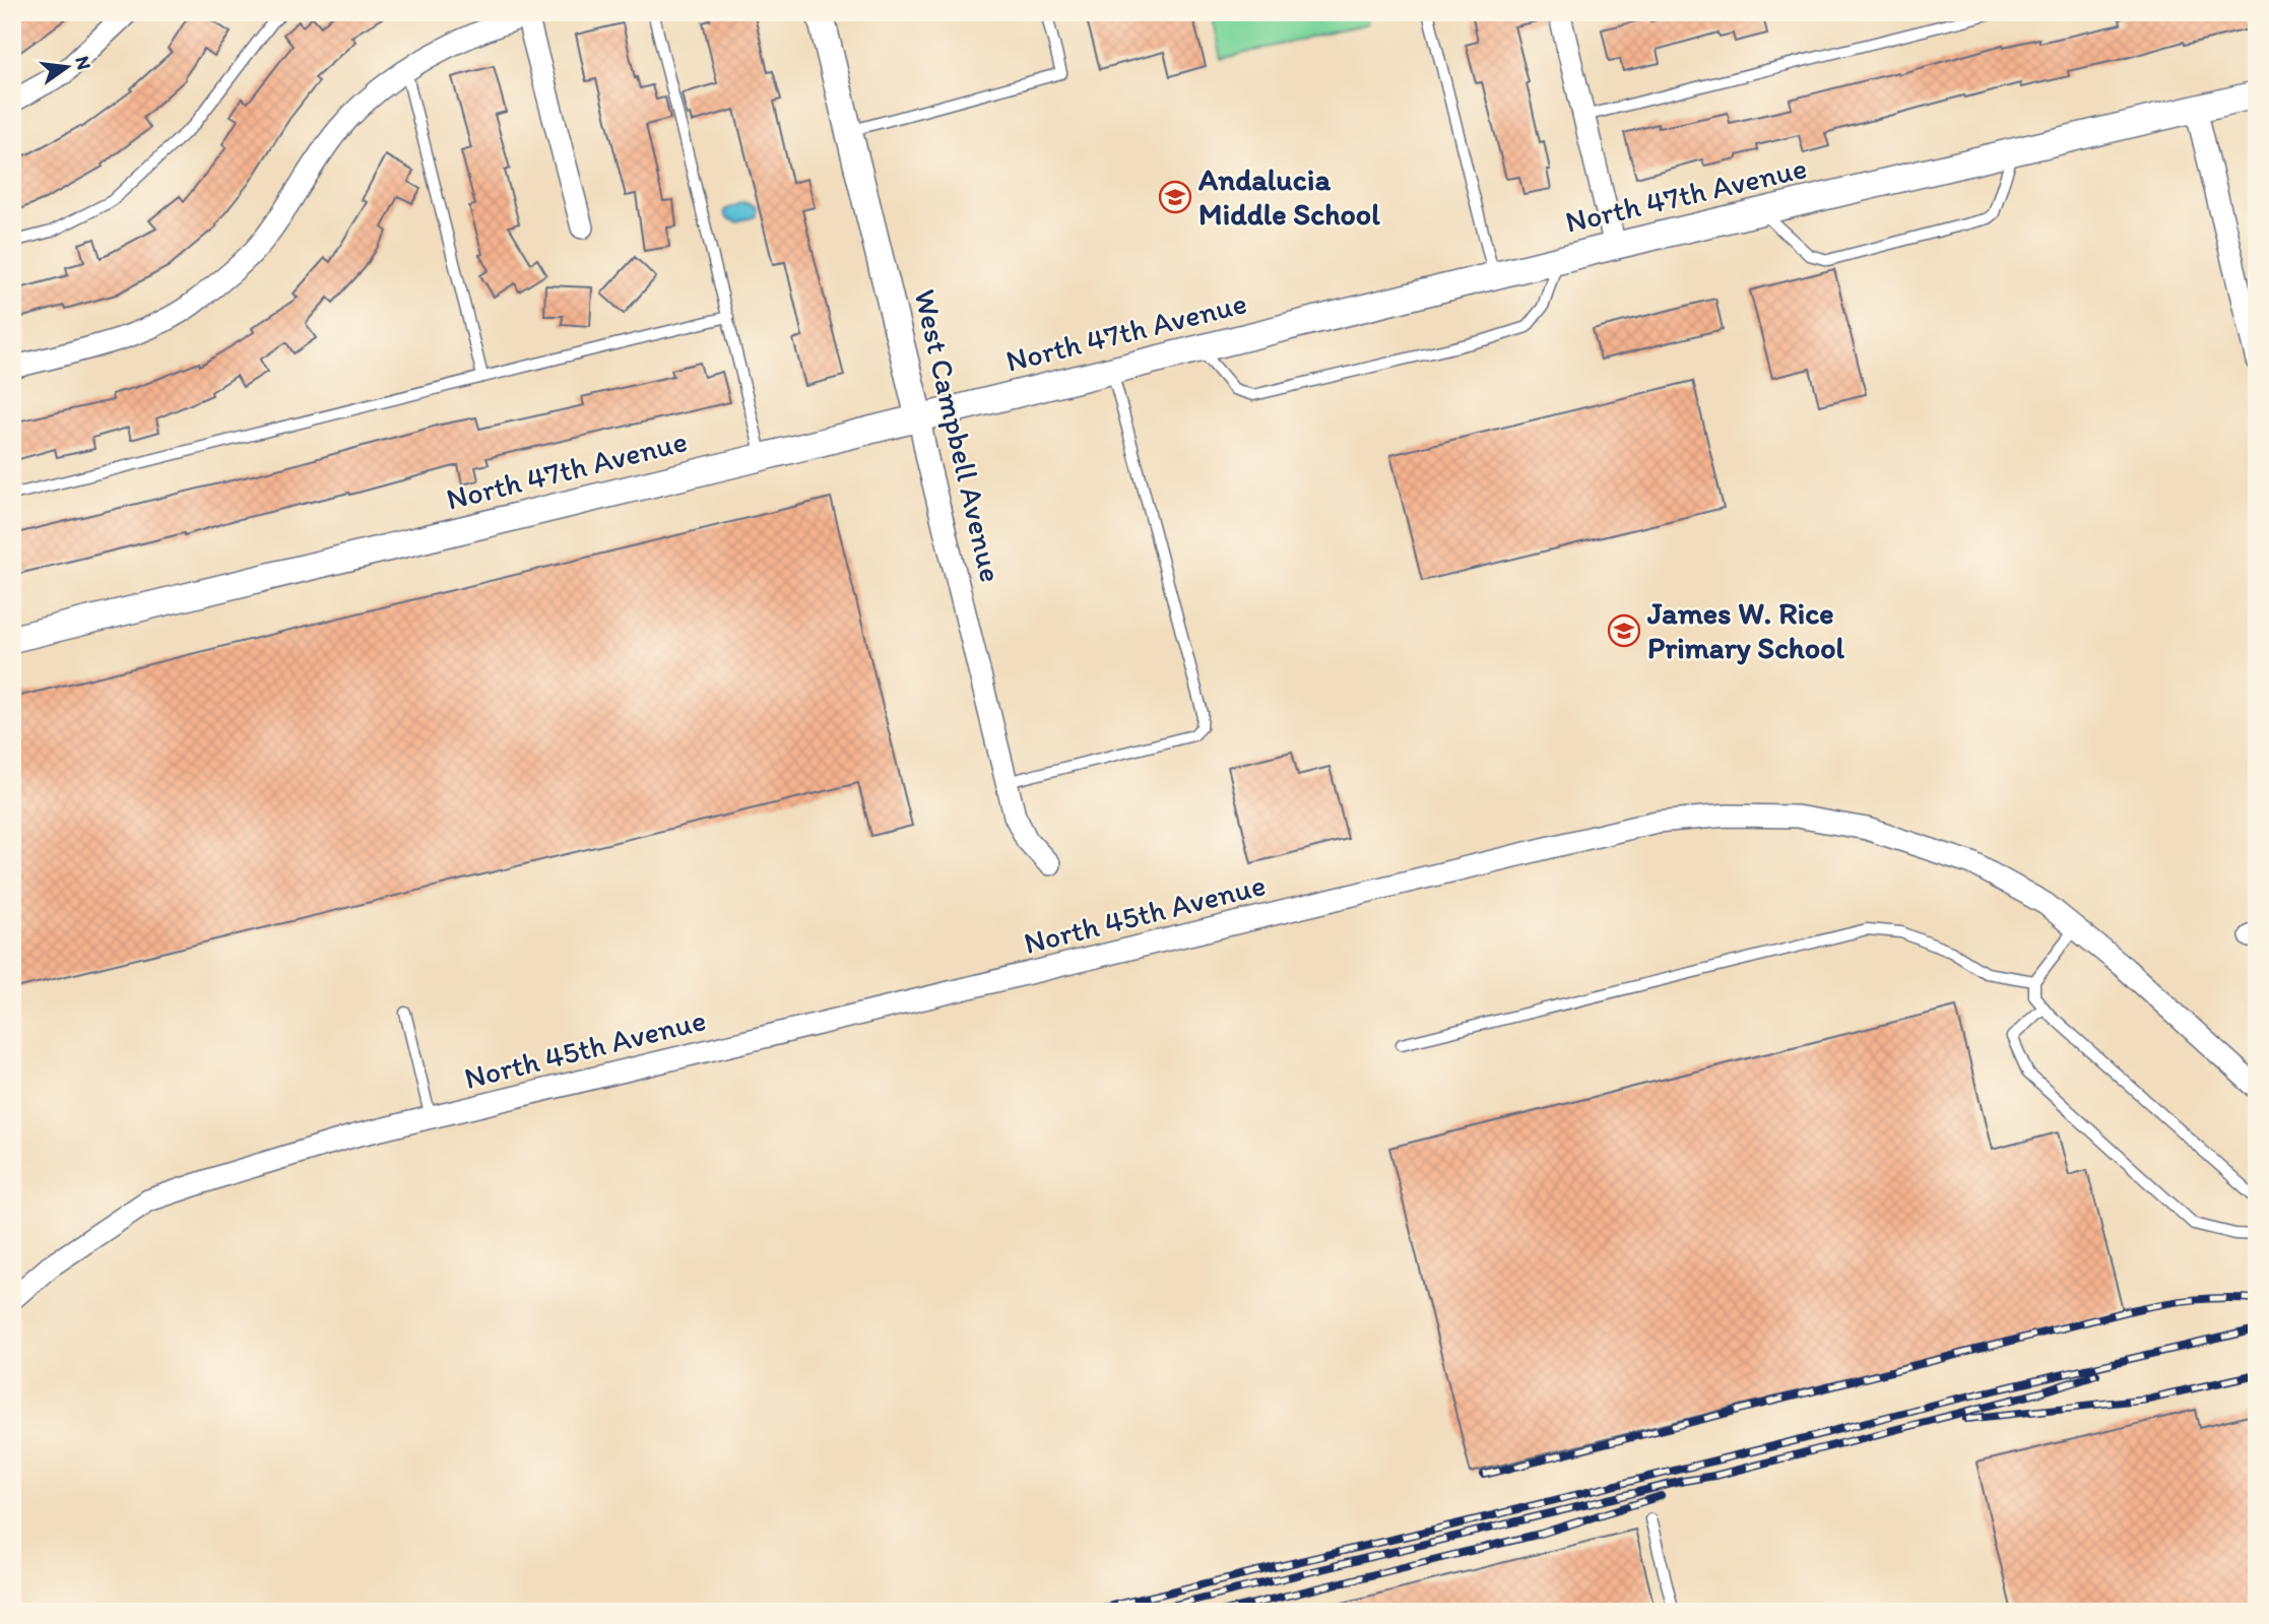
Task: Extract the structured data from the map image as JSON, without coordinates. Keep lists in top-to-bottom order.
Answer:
{
  "streets": {
    "street": ["North 47th Avenue", "West Campbell Avenue", "North 45th Avenue"]
  },
  "crossings": [
    ["North 47th Avenue", "West Campbell Avenue"]
  ],
  "places": {
    "school or university": ["Andalucia Middle School", "James W. Rice Primary School"]
  },
  "north": "right"
}
